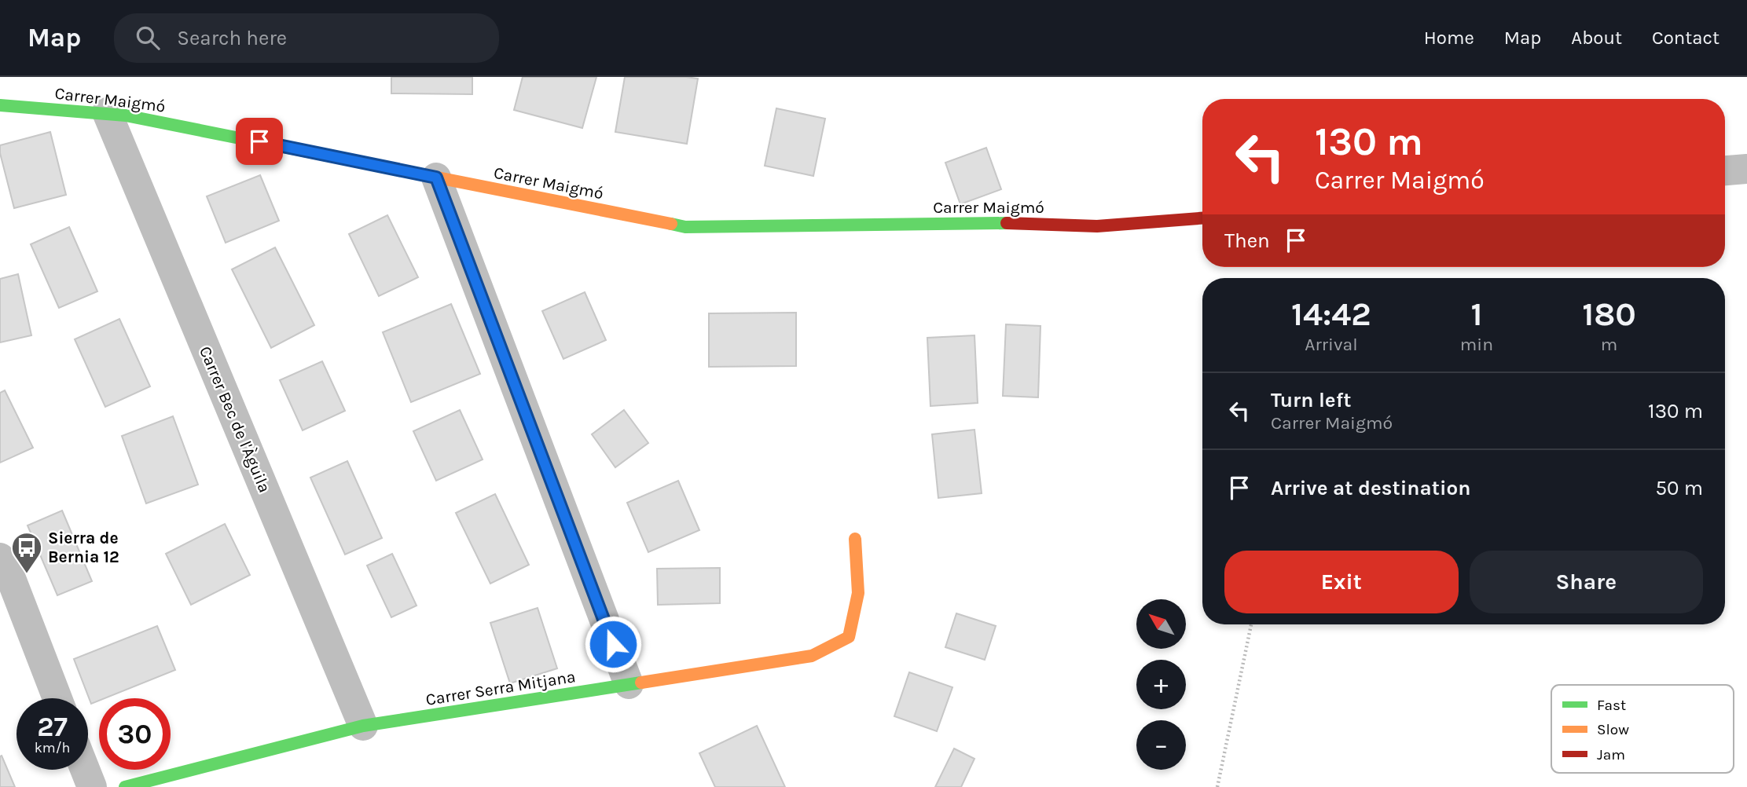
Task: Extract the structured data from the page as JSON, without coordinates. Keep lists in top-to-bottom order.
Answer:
{
  "streets": {
    "street": ["Carrer Maigmó", "Carrer Bec de l'Àguila", "Carrer Serra Mitjana"]
  },
  "crossings": [
    ["Carrer Maigmó", "Carrer Bec de l'Àguila"],
    ["Carrer Bec de l'Àguila", "Carrer Serra Mitjana"]
  ],
  "places": {
    "bus stop": ["Sierra de Bernia 12"]
  },
  "legend": ["Fast", "Slow", "Jam"],
  "north": "top left",
  "page": {
    "header": "Map",
    "search": "Search here",
    "nav": [
      "Home",
      "Map",
      "About",
      "Contact"
    ],
    "turn": ["130 m", "Carrer Maigmó"],
    "then": "Then",
    "eta": [
      "14:42",
      "Arrival",
      "1",
      "min",
      "180",
      "m"
    ],
    "list": [
      {
        "name": "Turn left",
        "note": "Carrer Maigmó",
        "value": "130 m"
      },
      {
        "name": "Arrive at destination",
        "value": "50 m"
      }
    ],
    "buttons": ["Exit", "Share"],
    "map_buttons": ["+", "−"],
    "speed": "27 km/h",
    "limit": "30"
  }
}
